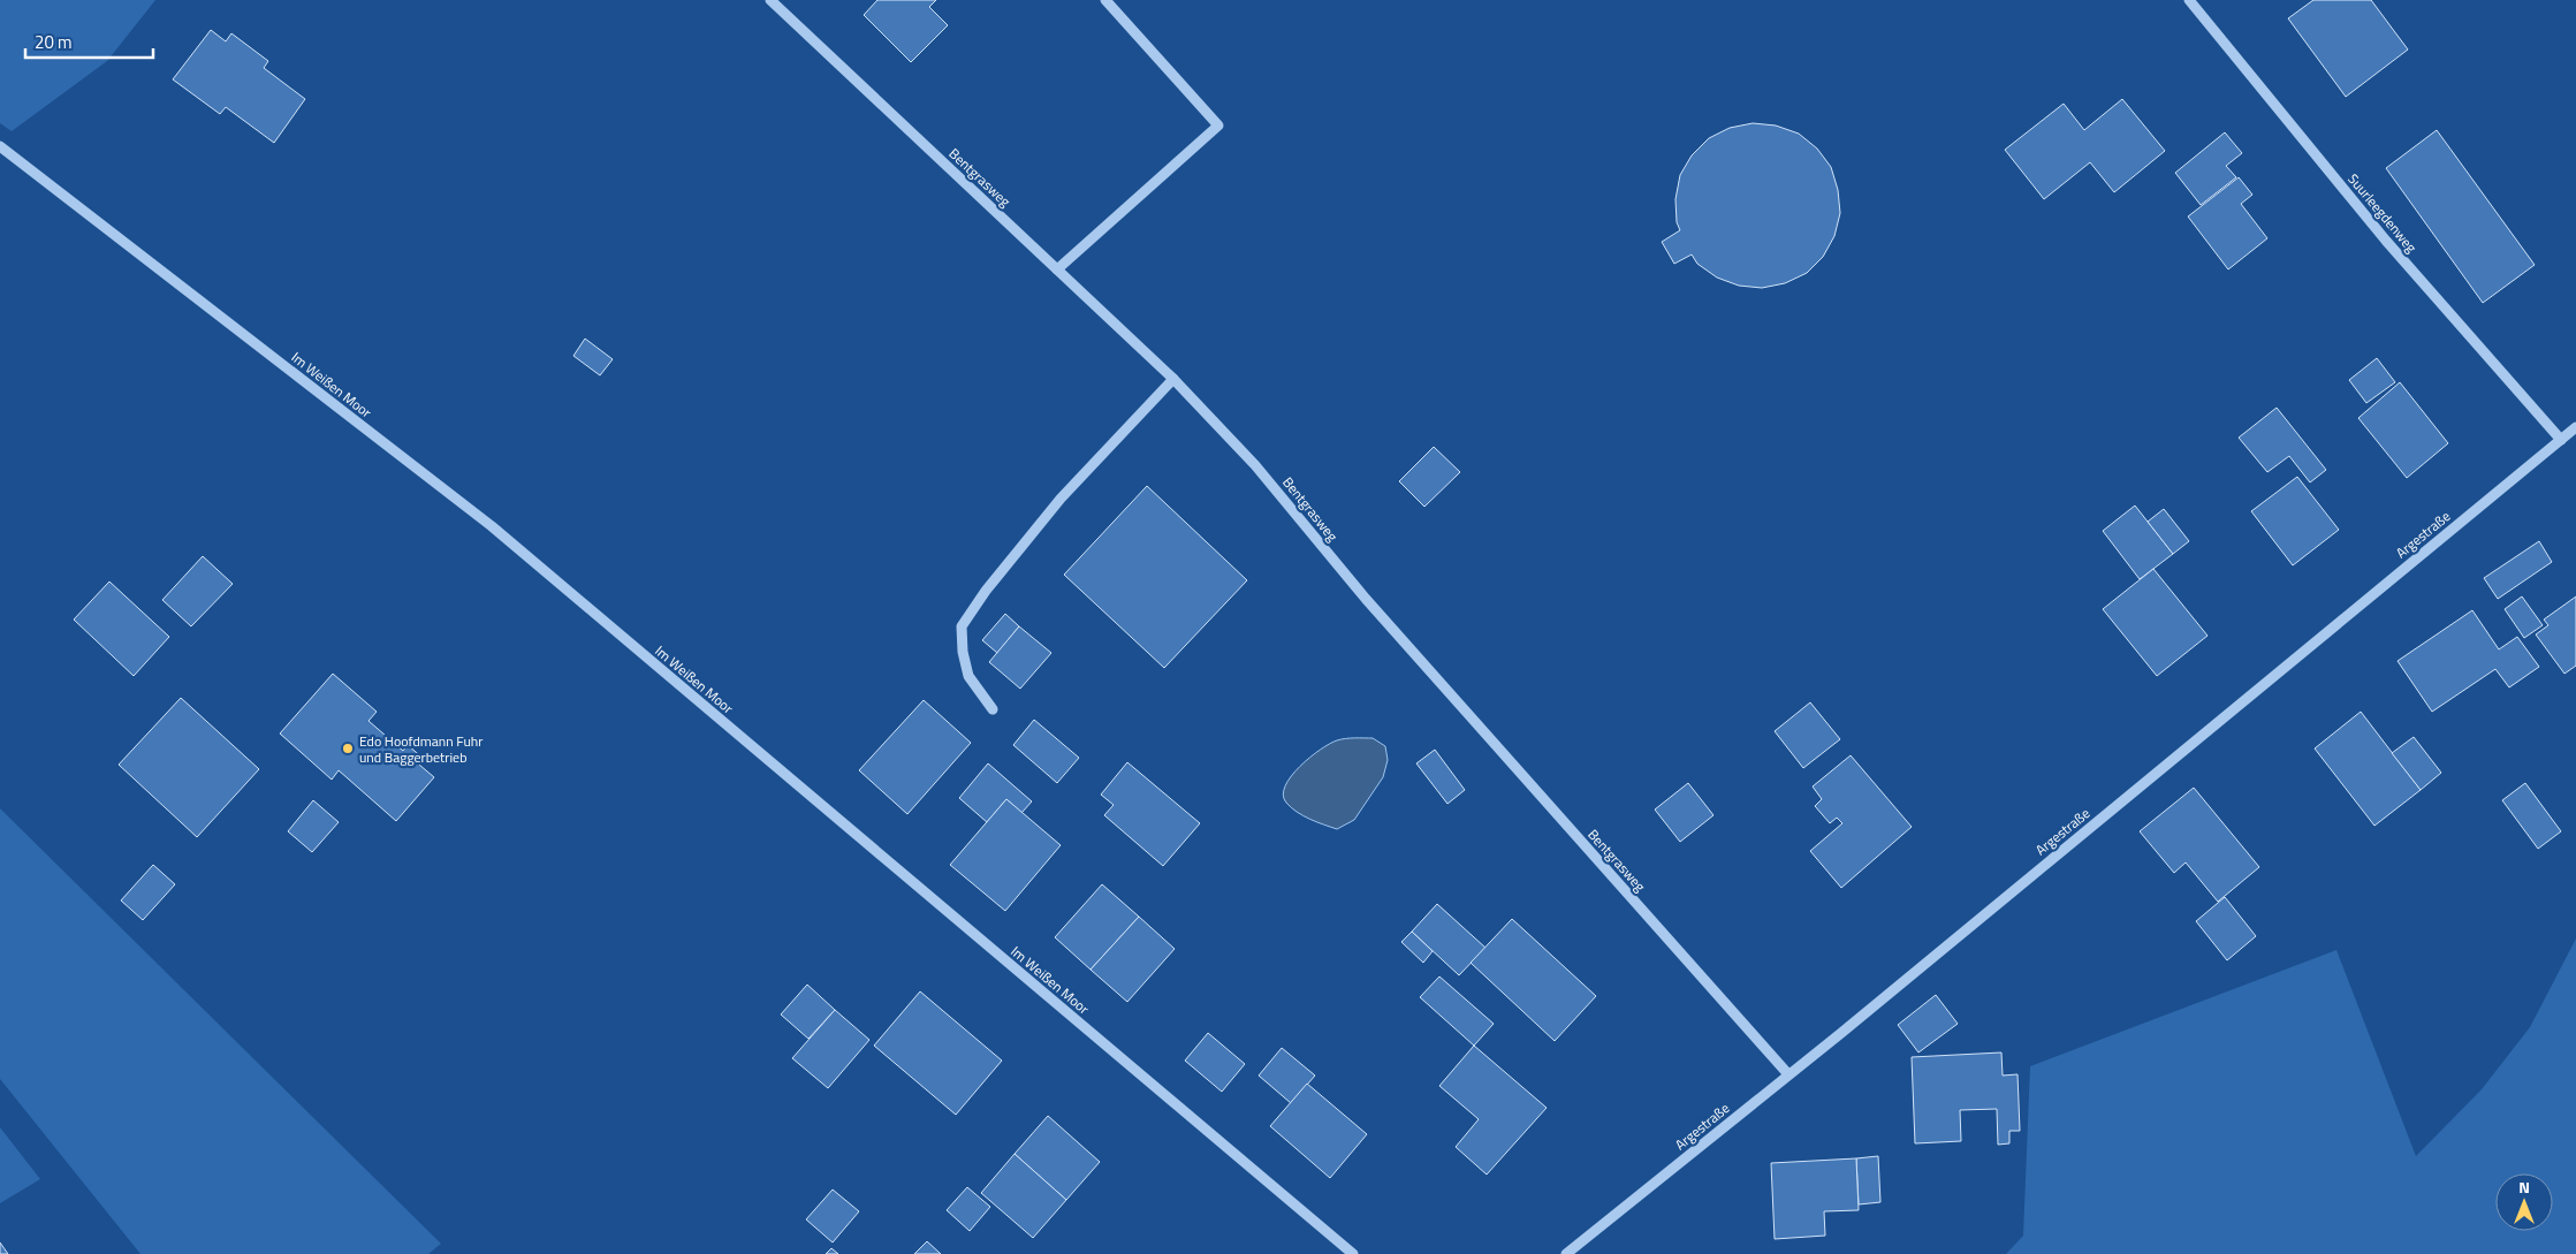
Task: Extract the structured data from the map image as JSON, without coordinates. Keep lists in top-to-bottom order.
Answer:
{
  "streets": {
    "street": [
      "Bentgrasweg",
      "Suurleegdenweg",
      "Im Weißen Moor",
      "Argestraße"
    ]
  },
  "crossings": [
    ["Bentgrasweg", "Argestraße"],
    ["Suurleegdenweg", "Argestraße"]
  ],
  "places": ["Edo Hoofdmann Fuhr und Baggerbetrieb"],
  "scale_bar": "20 m",
  "north": "top"
}
